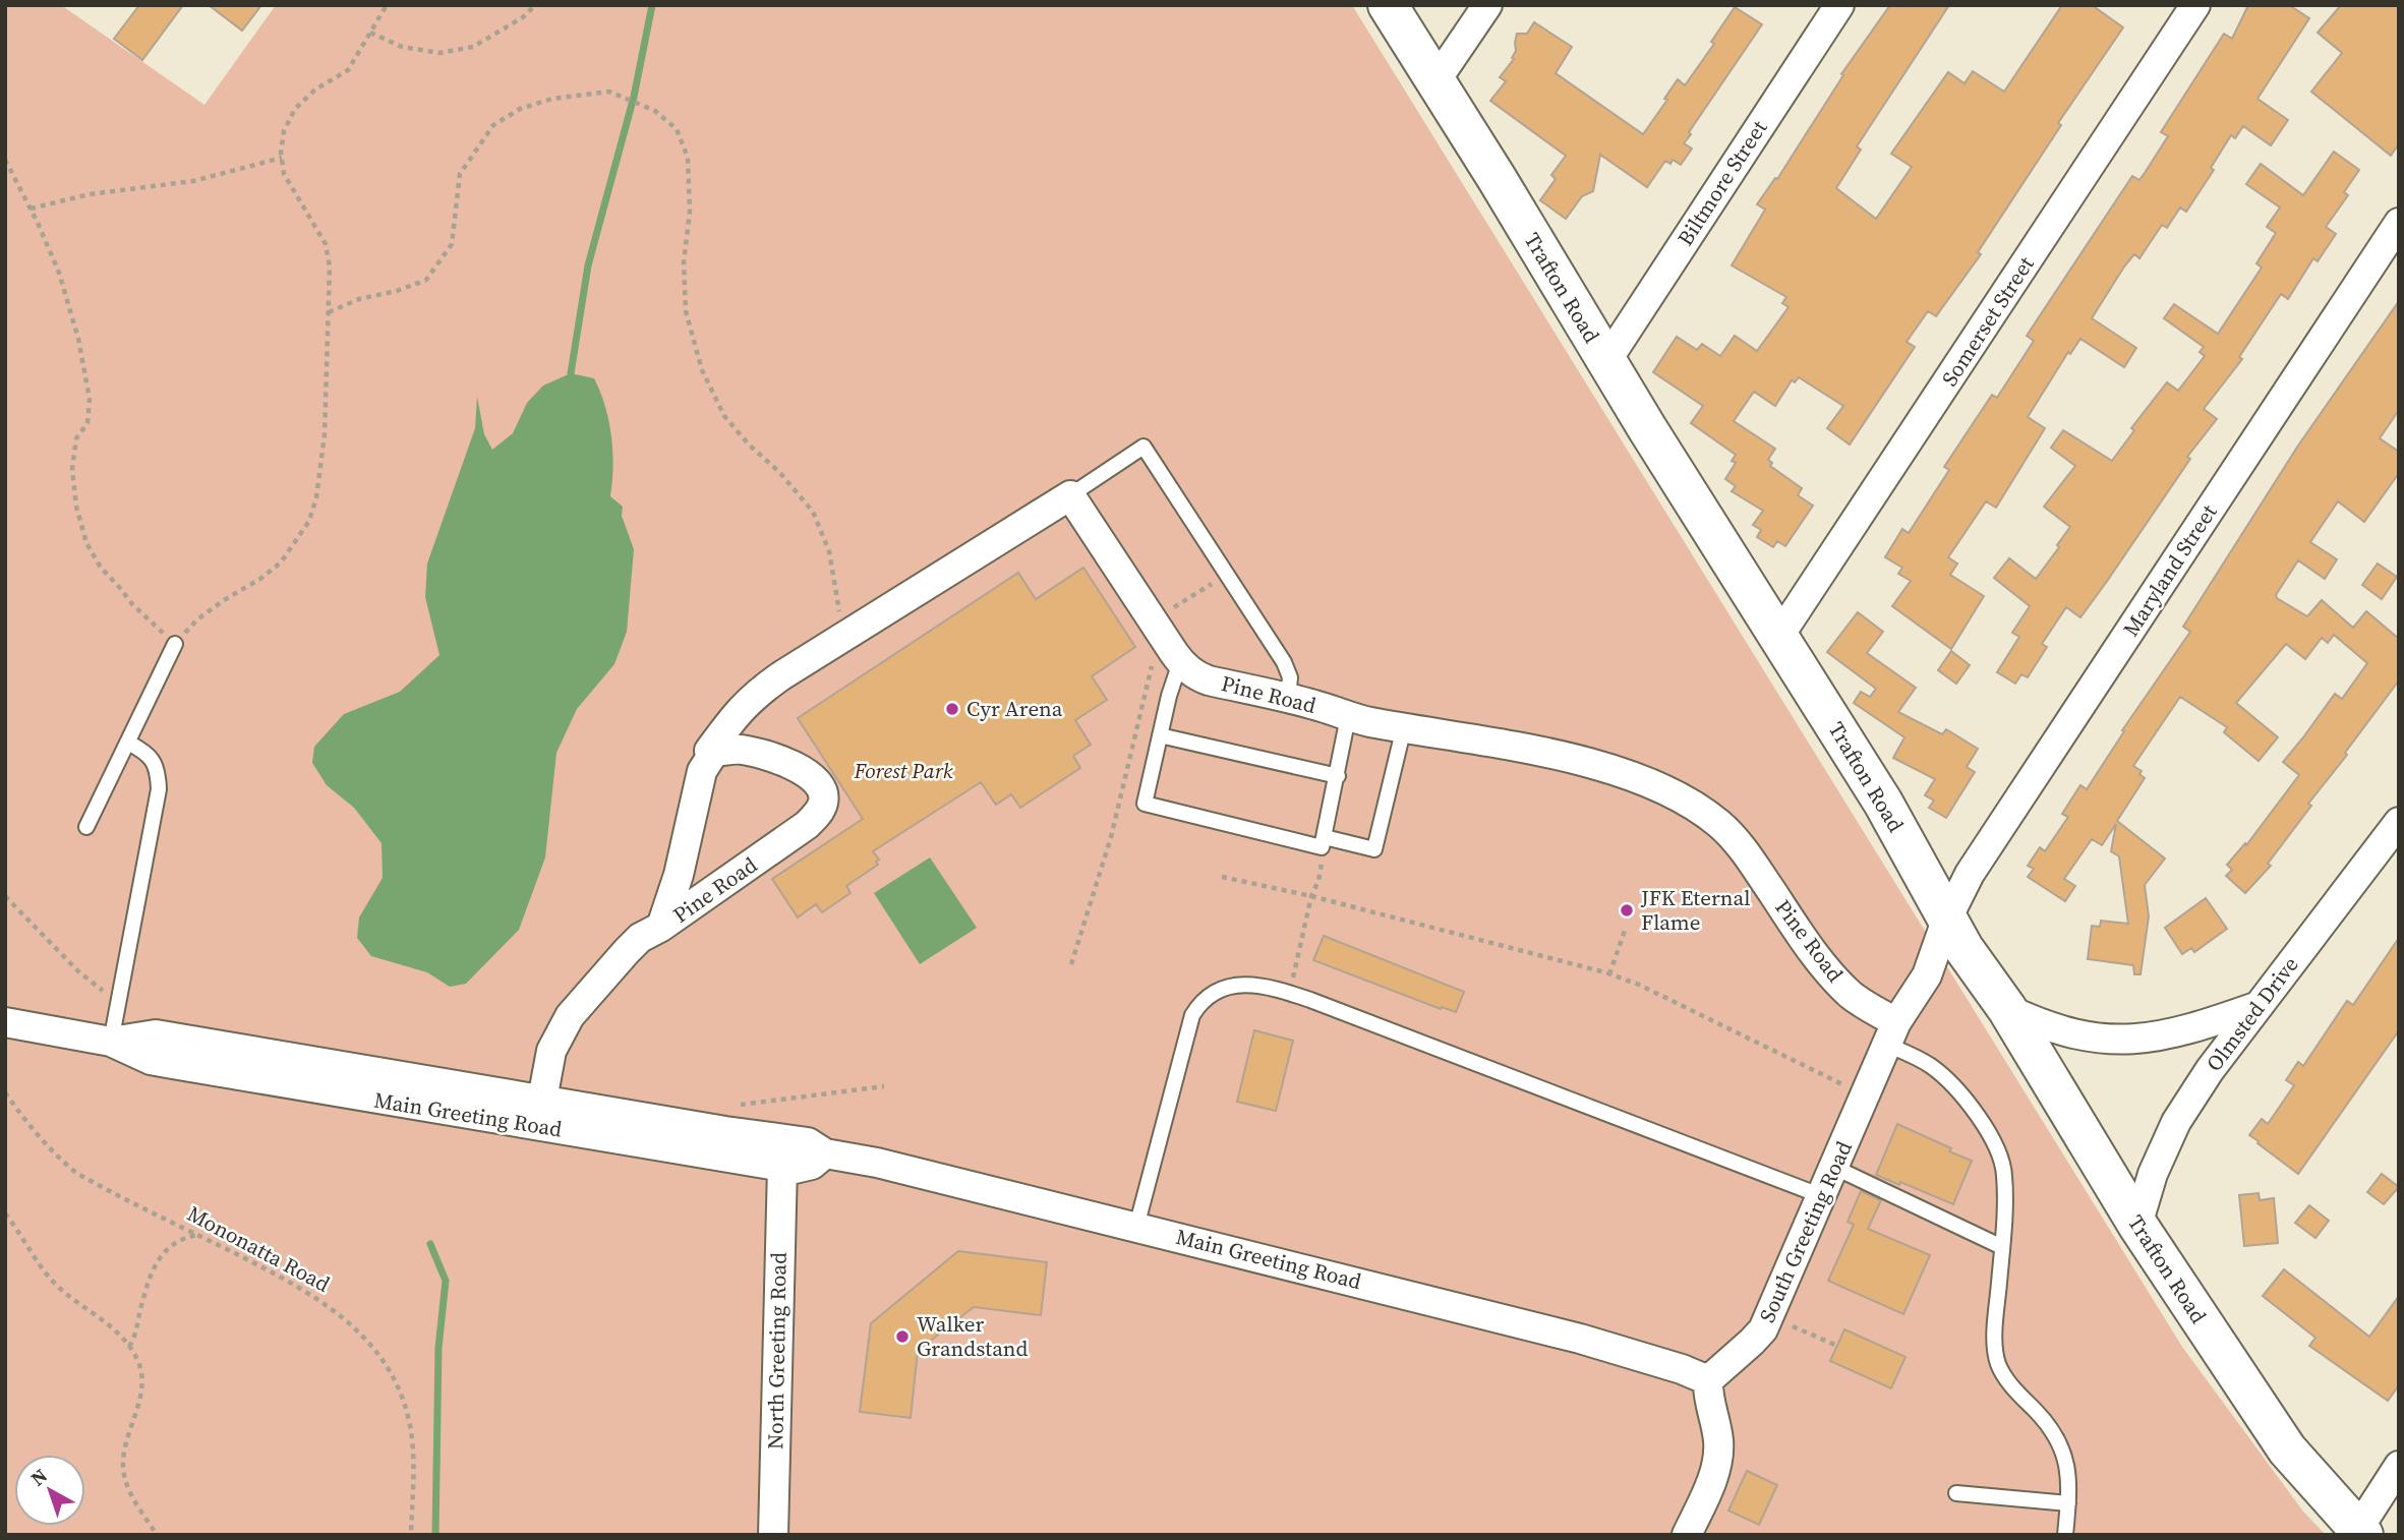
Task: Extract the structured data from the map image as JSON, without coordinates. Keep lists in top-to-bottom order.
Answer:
{
  "streets": {
    "street": [
      "Biltmore Street",
      "Trafton Road",
      "Somerset Street",
      "Maryland Street",
      "Pine Road",
      "Olmsted Drive",
      "Main Greeting Road",
      "South Greeting Road",
      "North Greeting Road"
    ],
    "path": ["Mononatta Road"]
  },
  "crossings": [
    ["Biltmore Street", "Trafton Road"],
    ["Trafton Road", "Somerset Street"],
    ["Trafton Road", "Maryland Street"],
    ["Trafton Road", "Olmsted Drive"],
    ["Trafton Road", "South Greeting Road"],
    ["Maryland Street", "South Greeting Road"],
    ["Pine Road", "Main Greeting Road"],
    ["Pine Road", "South Greeting Road"],
    ["Main Greeting Road", "South Greeting Road"],
    ["Main Greeting Road", "North Greeting Road"]
  ],
  "parks": ["Forest Park"],
  "places": ["Cyr Arena", "JFK Eternal Flame", "Walker Grandstand"],
  "north": "top left"
}
